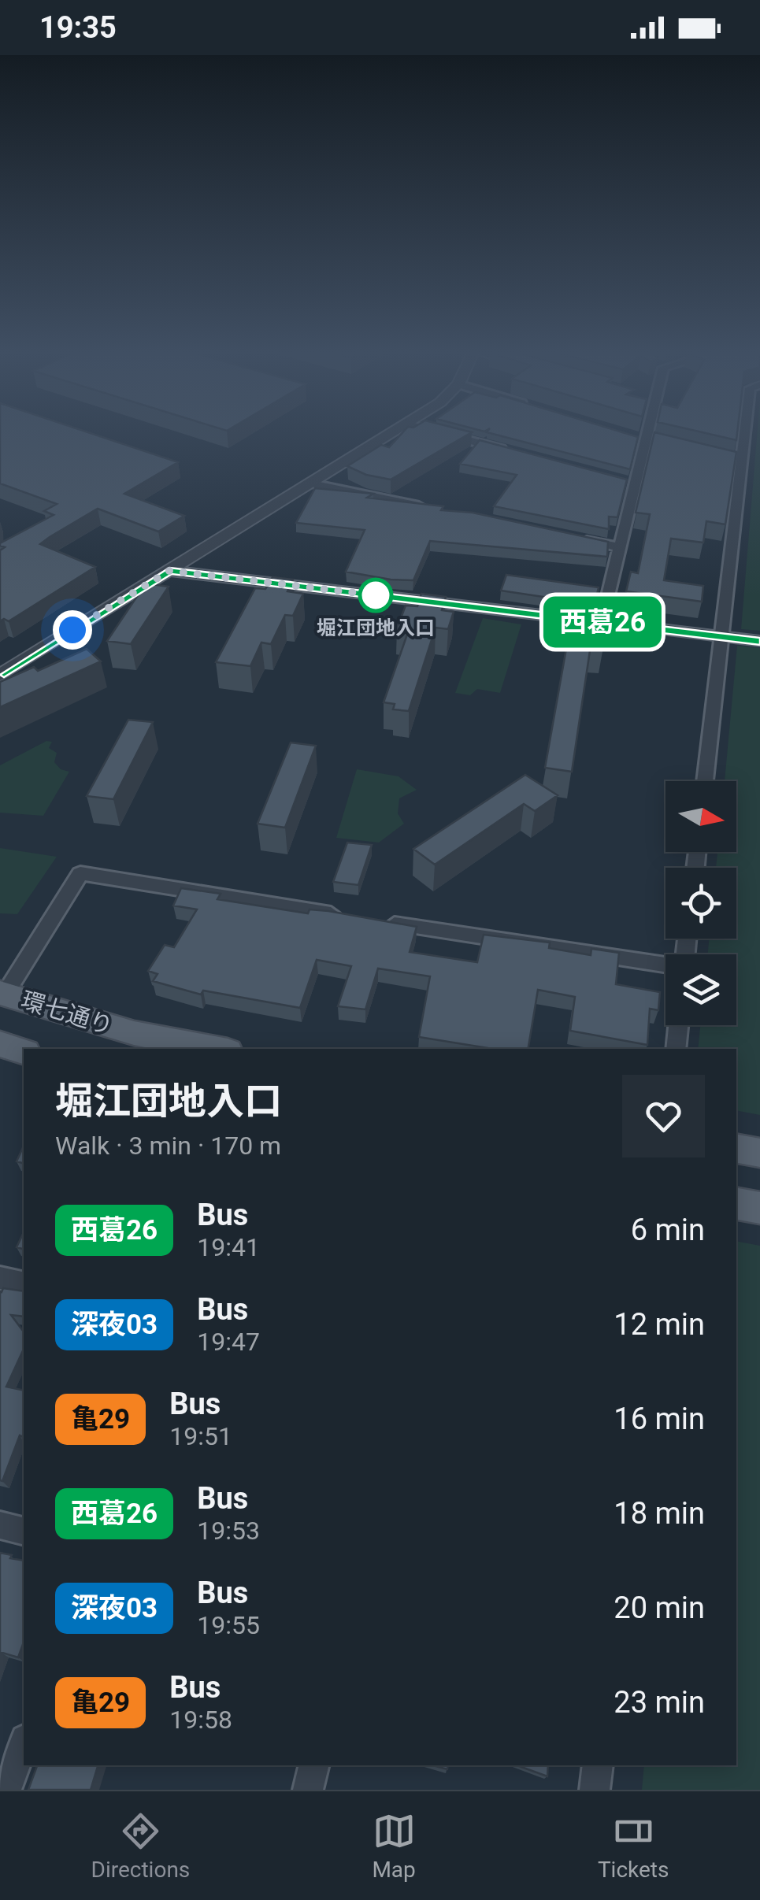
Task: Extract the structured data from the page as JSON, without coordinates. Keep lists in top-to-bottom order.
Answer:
{
  "streets": {
    "main road": ["環七通り"]
  },
  "places": ["堀江団地入口"],
  "lines": ["bus line 西葛26"],
  "north": "right",
  "page": {
    "status": "19:35",
    "on_map": "西葛26",
    "heading": ["堀江団地入口", "Walk · 3 min · 170 m"],
    "list": [
      {
        "mark": "西葛26",
        "name": "Bus",
        "note": "19:41",
        "value": "6 min"
      },
      {
        "mark": "深夜03",
        "name": "Bus",
        "note": "19:47",
        "value": "12 min"
      },
      {
        "mark": "亀29",
        "name": "Bus",
        "note": "19:51",
        "value": "16 min"
      },
      {
        "mark": "西葛26",
        "name": "Bus",
        "note": "19:53",
        "value": "18 min"
      },
      {
        "mark": "深夜03",
        "name": "Bus",
        "note": "19:55",
        "value": "20 min"
      },
      {
        "mark": "亀29",
        "name": "Bus",
        "note": "19:58",
        "value": "23 min"
      }
    ],
    "tabs": ["Directions", "Map", "Tickets"]
  }
}
